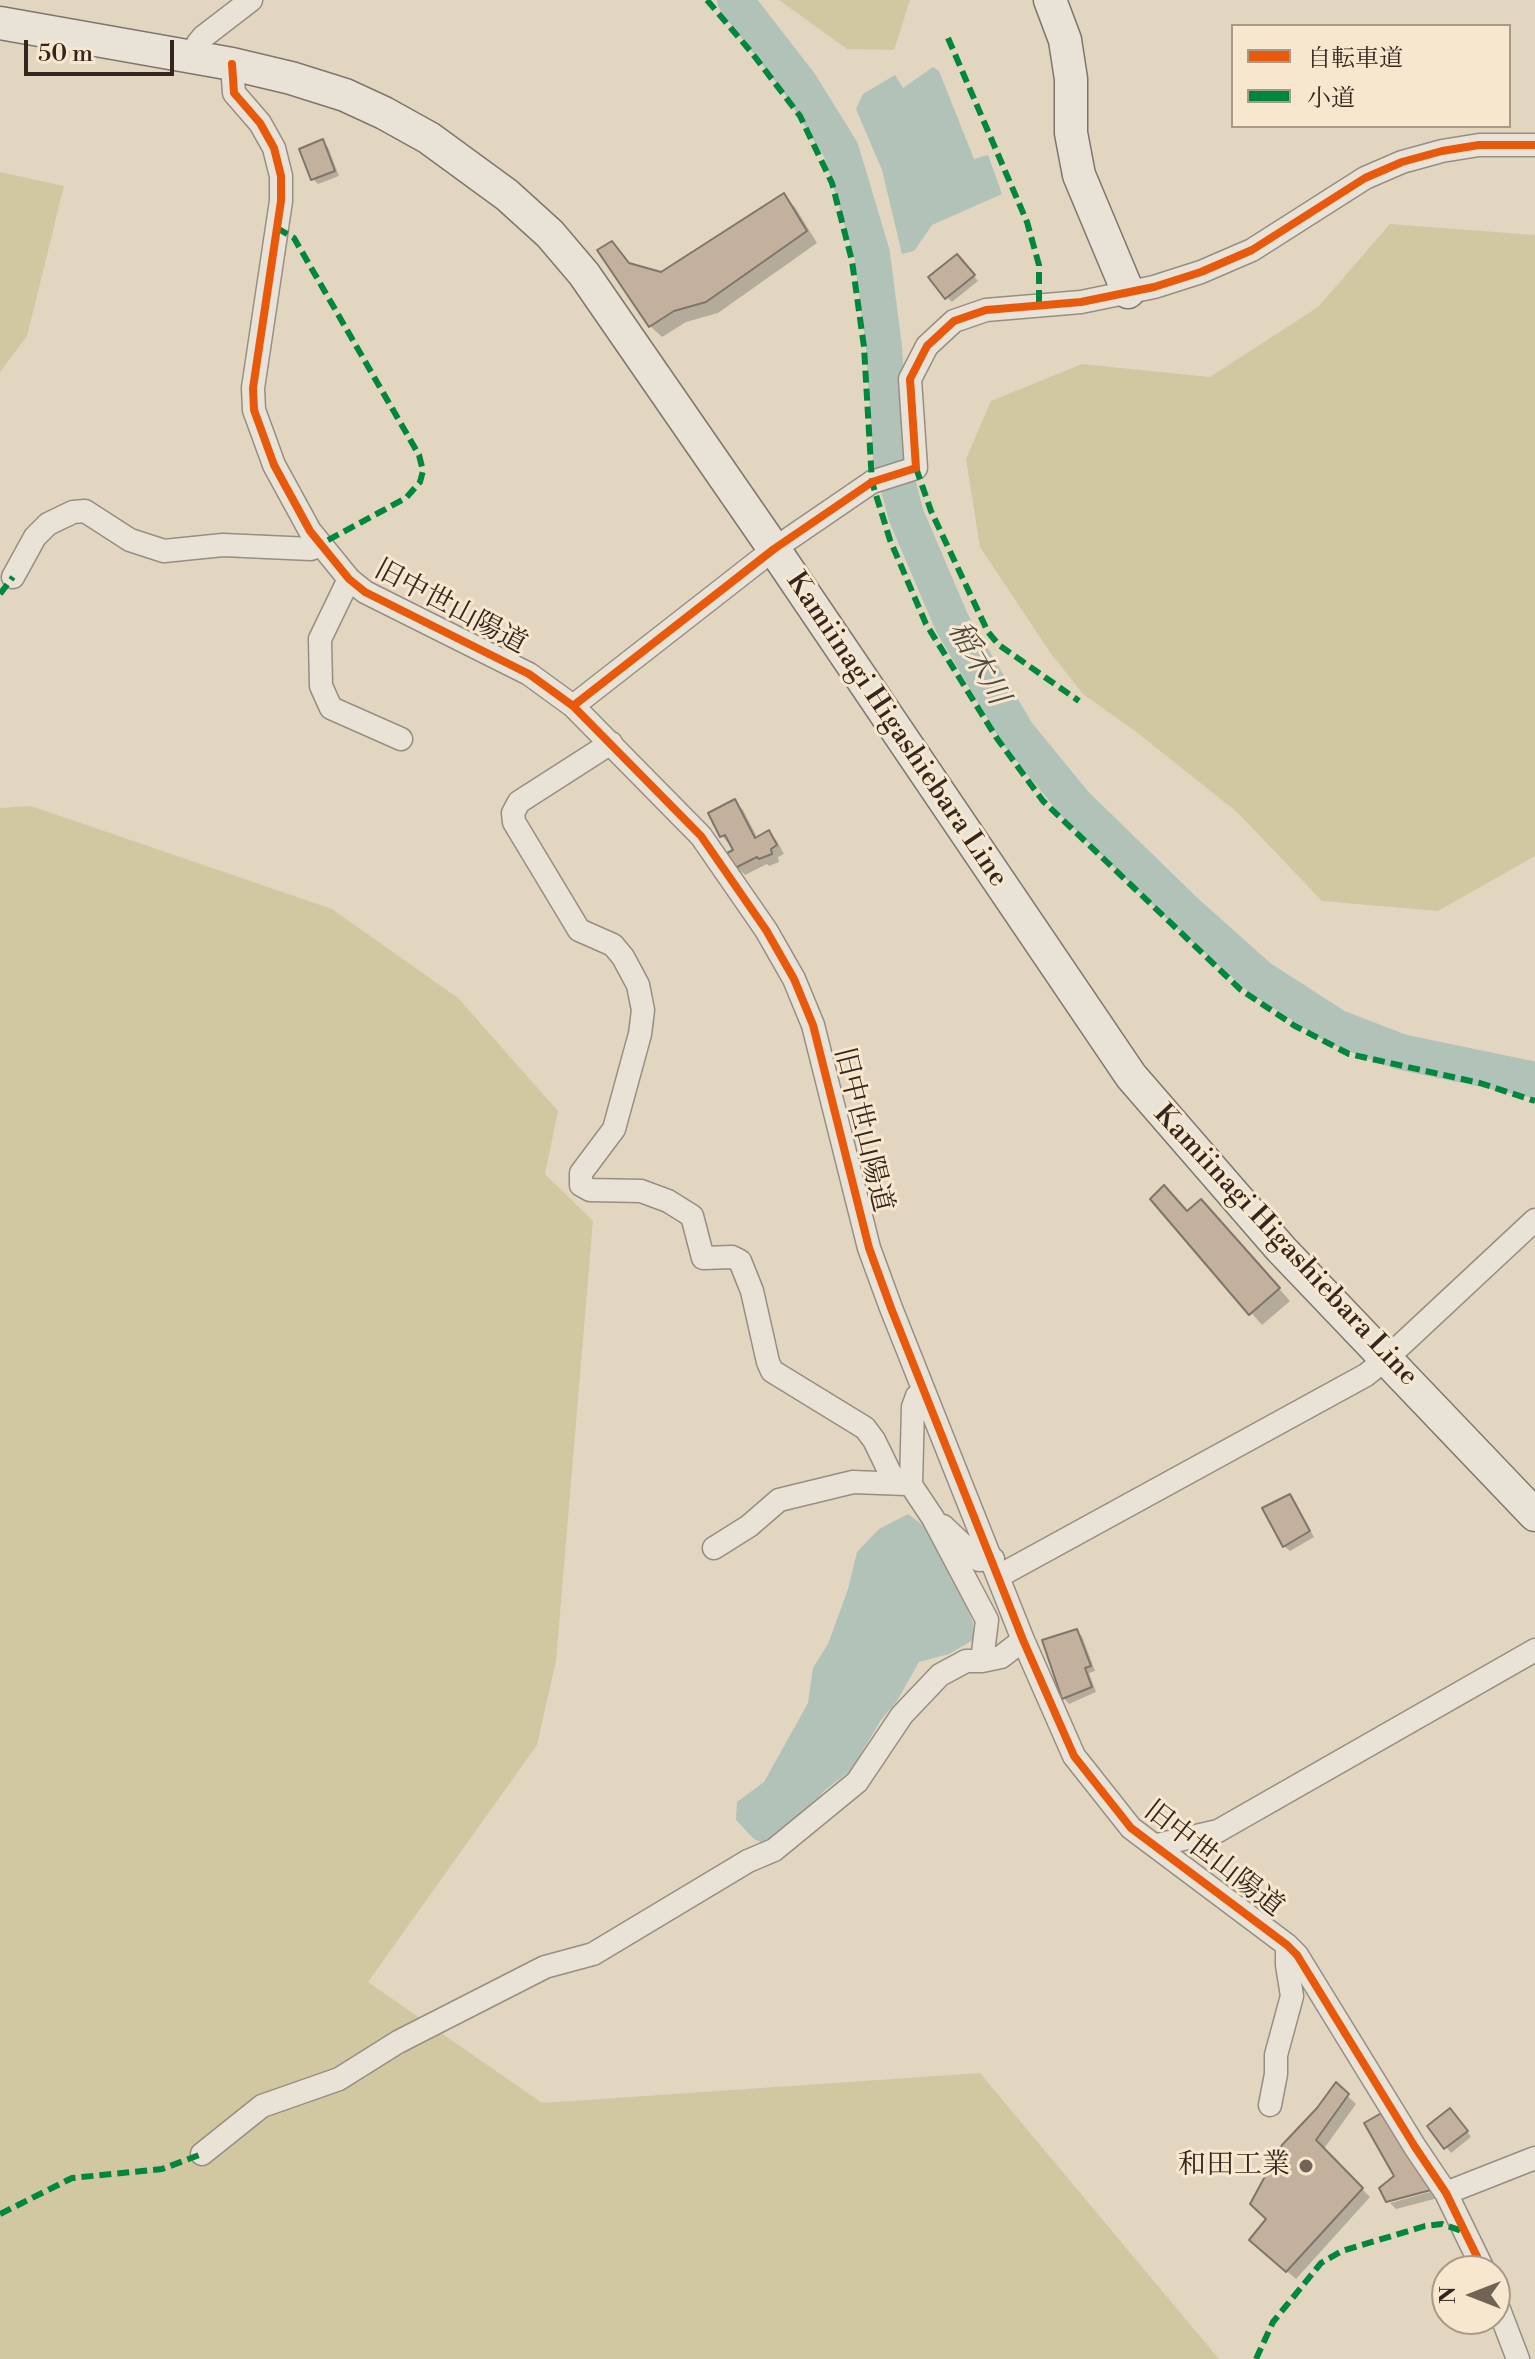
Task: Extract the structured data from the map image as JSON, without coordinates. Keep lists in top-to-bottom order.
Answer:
{
  "streets": {
    "main road": ["Kamiinagi Higashiebara Line"],
    "street": ["旧中世山陽道"]
  },
  "crossings": [
    ["旧中世山陽道", "Kamiinagi Higashiebara Line"]
  ],
  "water": ["稲木川"],
  "places": ["和田工業"],
  "legend": ["自転車道", "小道"],
  "scale_bar": "50 m",
  "north": "left"
}
